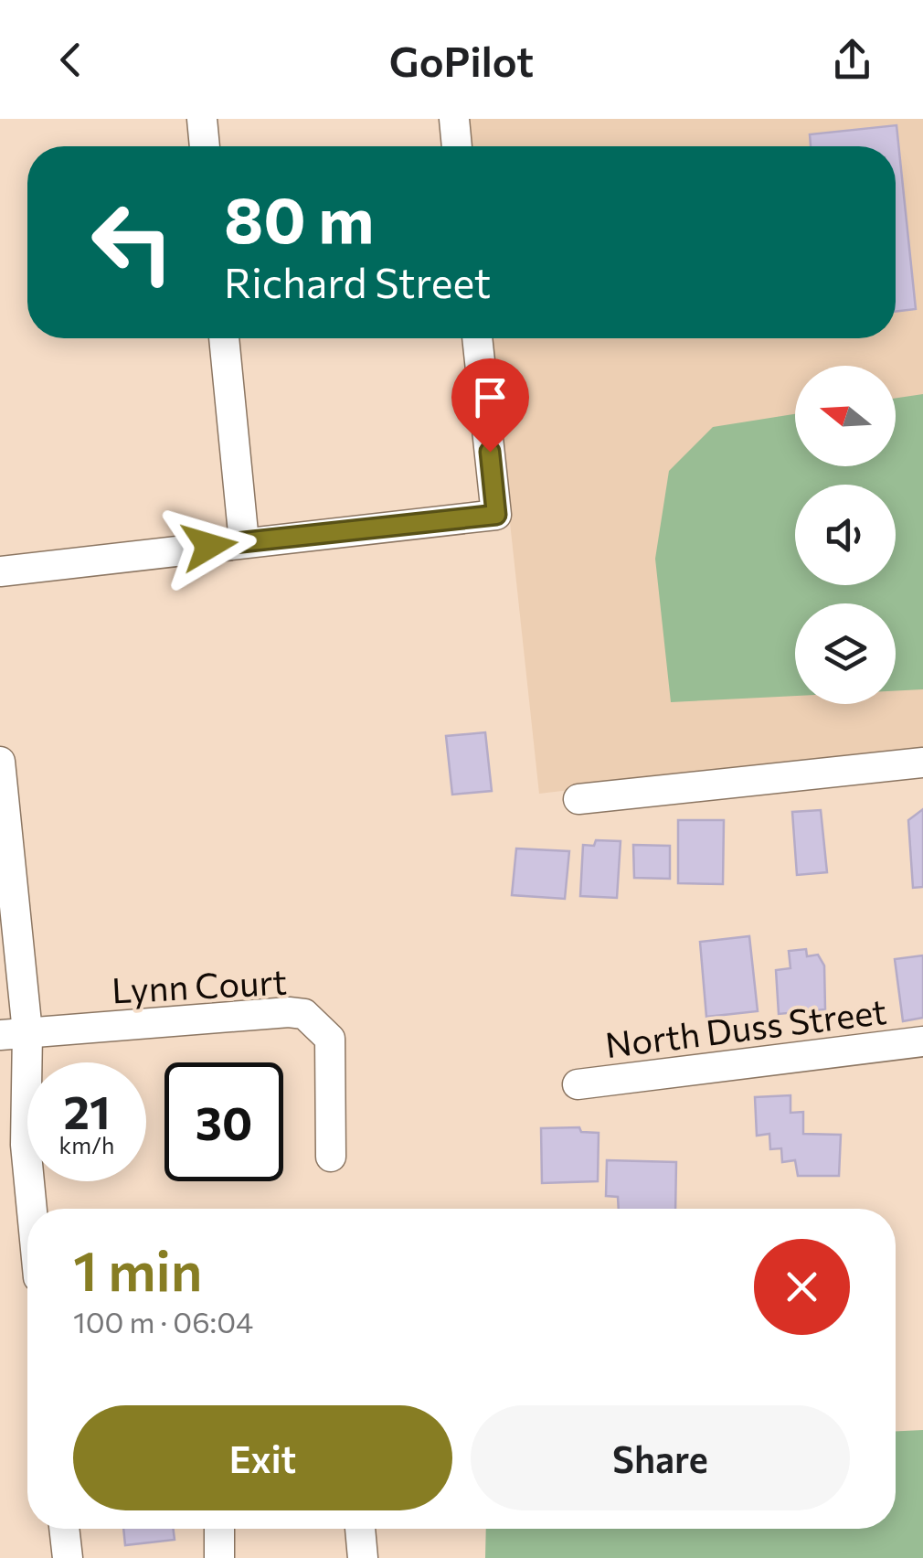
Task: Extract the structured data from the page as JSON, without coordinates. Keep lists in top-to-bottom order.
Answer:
{
  "streets": {
    "street": ["Lynn Court", "North Duss Street"]
  },
  "north": "left",
  "page": {
    "header": "GoPilot",
    "turn": ["80 m", "Richard Street"],
    "speed": "21 km/h",
    "limit": "30",
    "heading": ["1 min", "100 m · 06:04"],
    "buttons": ["Exit", "Share"]
  }
}
